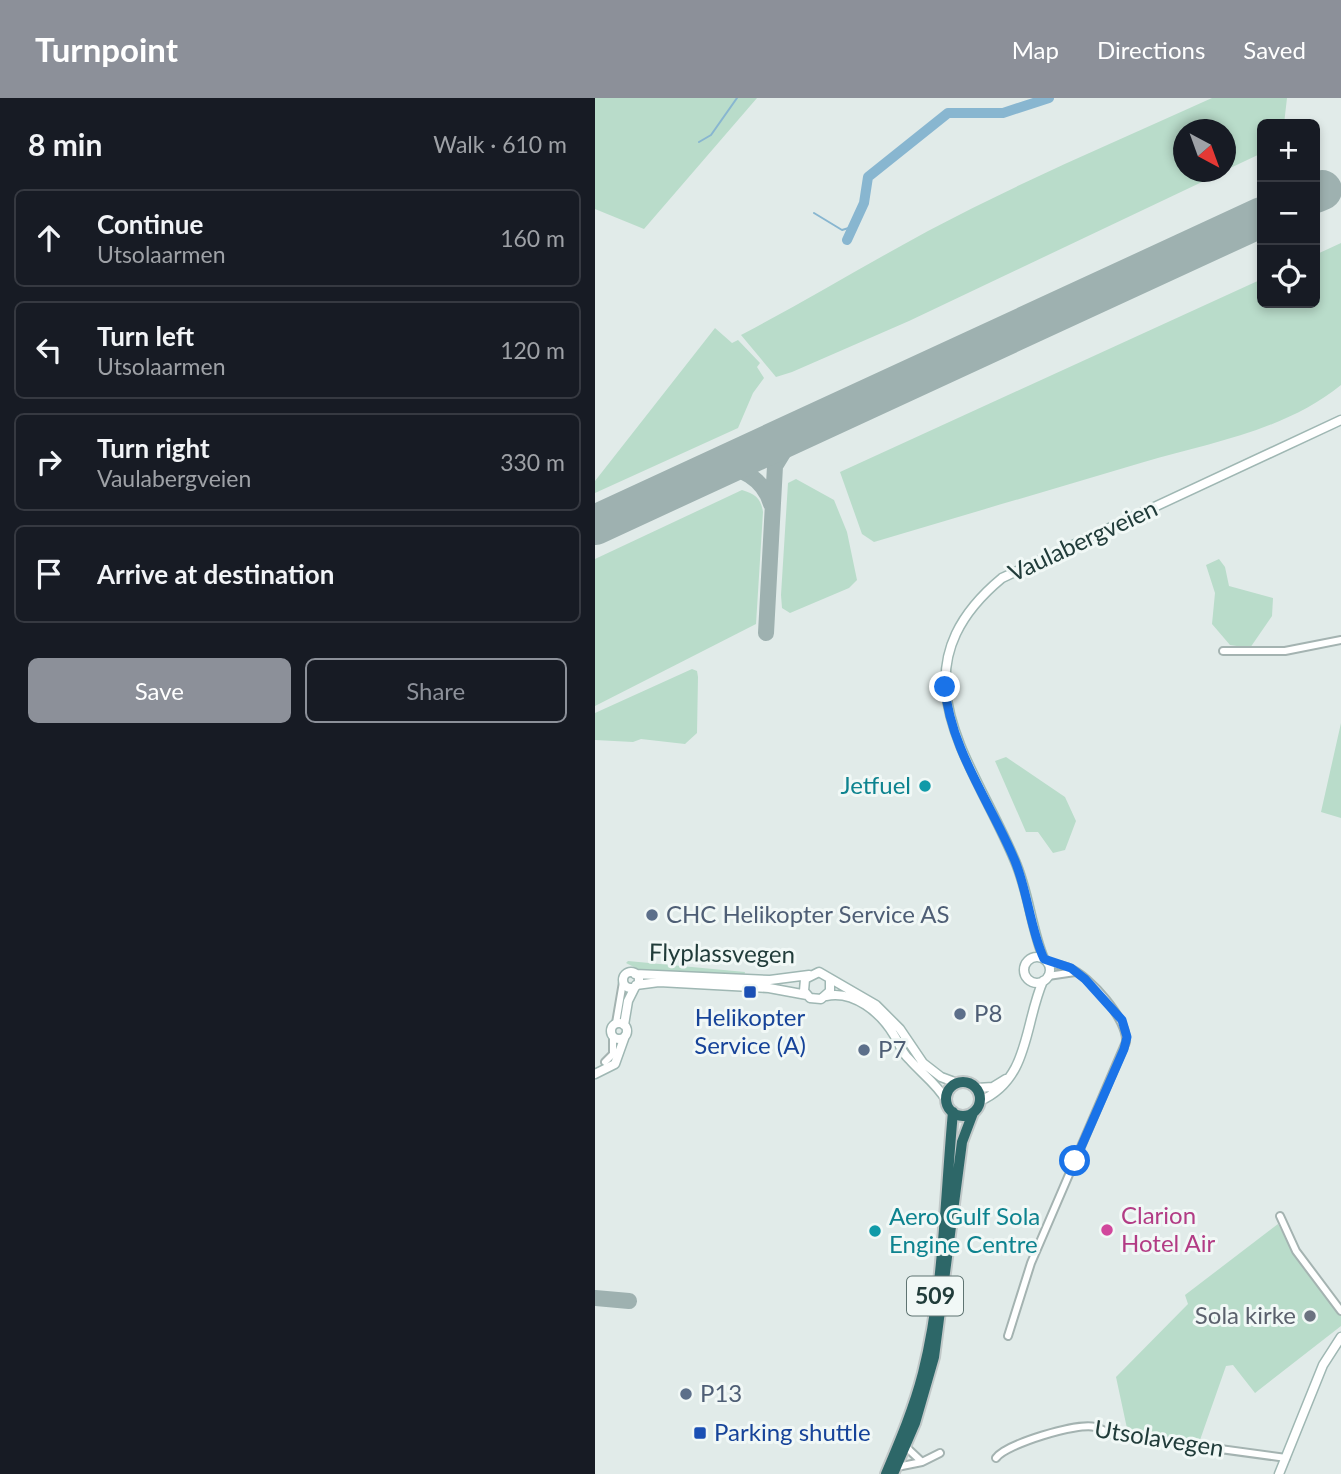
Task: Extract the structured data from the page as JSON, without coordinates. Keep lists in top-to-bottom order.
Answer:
{
  "streets": {
    "highway": ["509"],
    "street": ["Vaulabergveien", "Flyplassvegen", "Utsolavegen"]
  },
  "crossings": [
    ["Flyplassvegen", "509"]
  ],
  "places": {
    "other": [
      "Jetfuel",
      "CHC Helikopter Service AS",
      "P8",
      "P7",
      "Clarion Hotel Air",
      "Aero Gulf Sola Engine Centre",
      "Sola kirke",
      "P13"
    ],
    "transit": ["Helikopter Service (A)", "Parking shuttle"]
  },
  "north": "bottom right",
  "page": {
    "header": "Turnpoint",
    "nav": ["Map", "Directions", "Saved"],
    "heading": ["8 min", "Walk · 610 m"],
    "map_buttons": ["+", "−"],
    "list": [
      ["Continue", "Utsolaarmen", "160 m"],
      ["Turn left", "Utsolaarmen", "120 m"],
      ["Turn right", "Vaulabergveien", "330 m"],
      "Arrive at destination"
    ],
    "buttons": ["Save", "Share"]
  }
}
